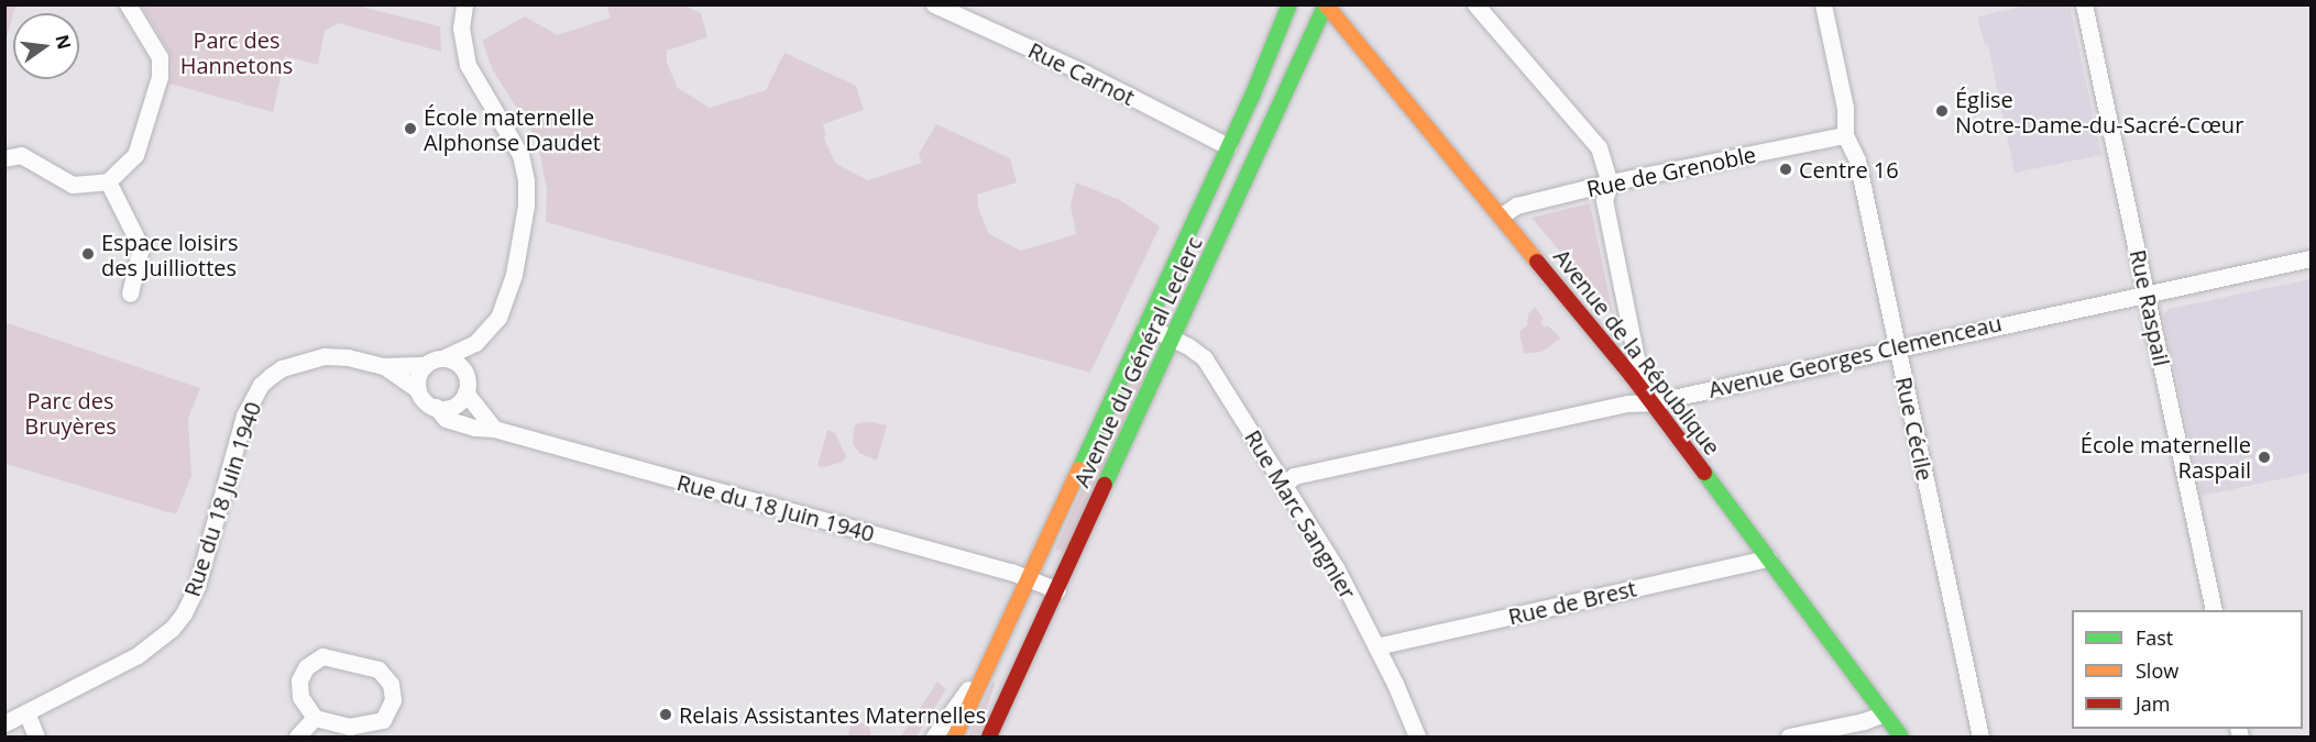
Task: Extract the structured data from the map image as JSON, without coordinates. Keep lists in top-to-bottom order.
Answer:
{
  "streets": {
    "main road": ["Avenue de la République", "Avenue du Général Leclerc"],
    "street": [
      "Rue Carnot",
      "Rue de Grenoble",
      "Rue Raspail",
      "Avenue Georges Clemenceau",
      "Rue Cécile",
      "Rue du 18 Juin 1940",
      "Rue Marc Sangnier",
      "Rue de Brest"
    ]
  },
  "crossings": [
    ["Rue Carnot", "Avenue du Général Leclerc"],
    ["Rue de Grenoble", "Avenue de la République"],
    ["Rue de Grenoble", "Rue Cécile"],
    ["Rue Raspail", "Avenue Georges Clemenceau"],
    ["Avenue de la République", "Avenue Georges Clemenceau"],
    ["Avenue de la République", "Avenue du Général Leclerc"],
    ["Avenue de la République", "Rue de Brest"],
    ["Avenue Georges Clemenceau", "Rue Cécile"],
    ["Avenue Georges Clemenceau", "Rue Marc Sangnier"],
    ["Avenue du Général Leclerc", "Rue du 18 Juin 1940"],
    ["Avenue du Général Leclerc", "Rue Marc Sangnier"],
    ["Rue Marc Sangnier", "Rue de Brest"]
  ],
  "parks": ["Parc des Hannetons", "Parc des Bruyères"],
  "places": [
    "Église Notre-Dame-du-Sacré-Cœur",
    "École maternelle Alphonse Daudet",
    "Centre 16",
    "Espace loisirs des Juilliottes",
    "École maternelle Raspail",
    "Relais Assistantes Maternelles"
  ],
  "legend": ["Fast", "Slow", "Jam"],
  "north": "right"
}
